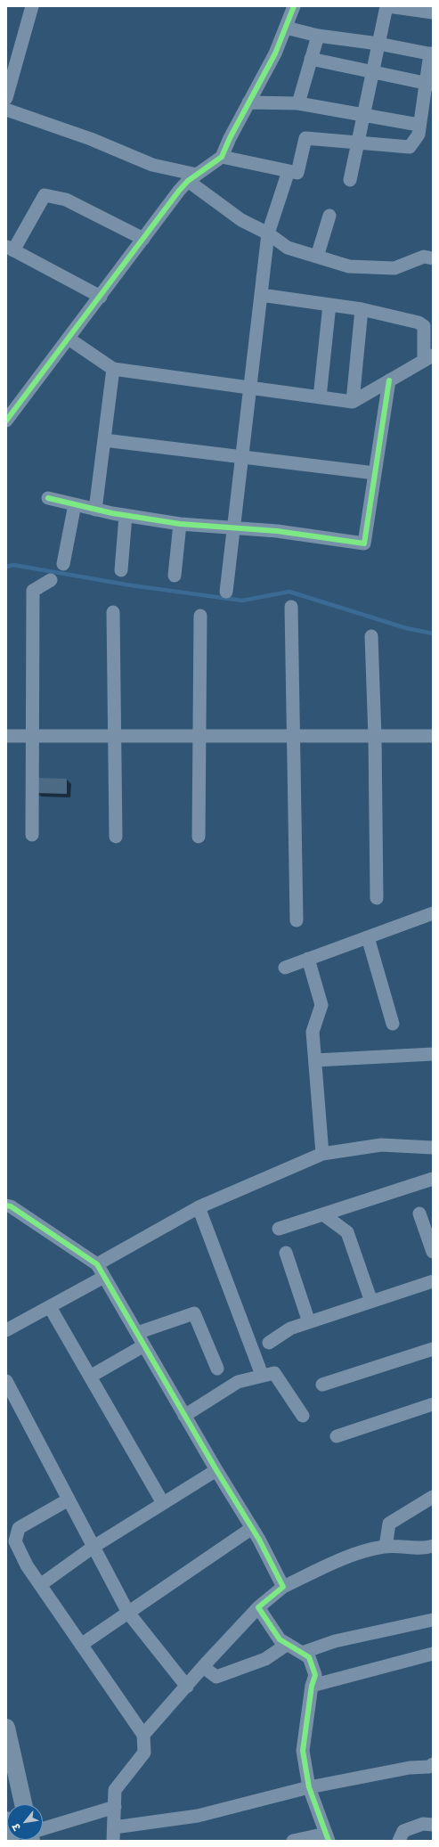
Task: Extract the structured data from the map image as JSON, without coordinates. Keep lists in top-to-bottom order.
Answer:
{
  "north": "bottom left"
}
